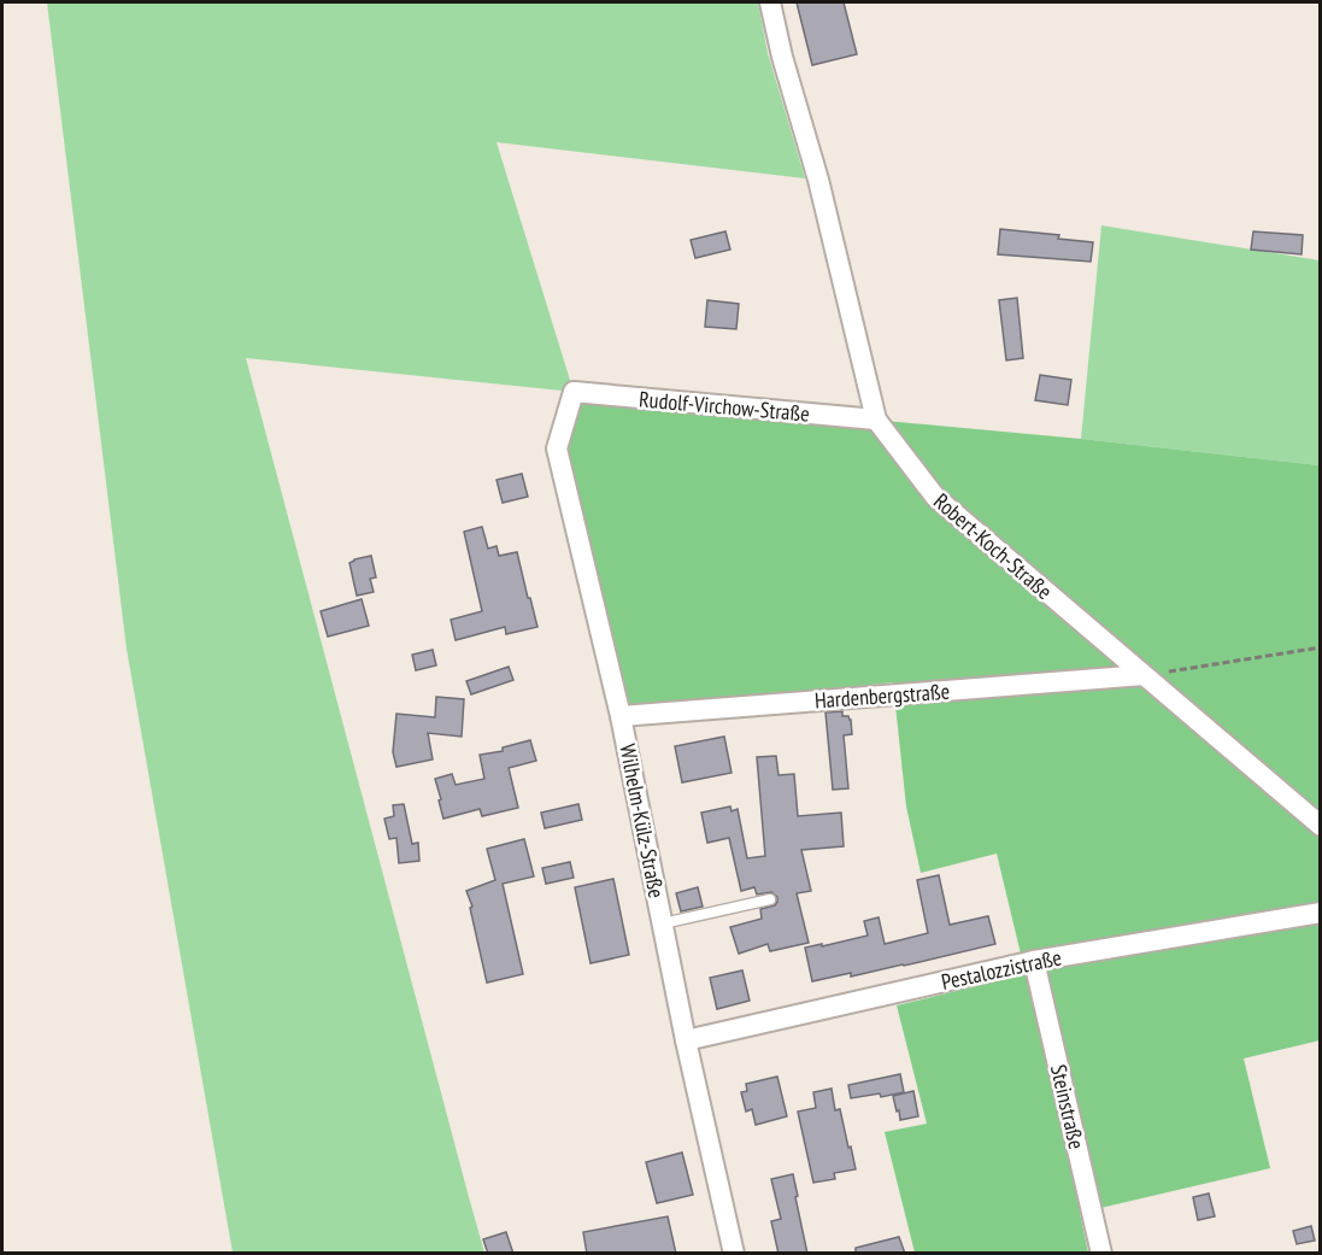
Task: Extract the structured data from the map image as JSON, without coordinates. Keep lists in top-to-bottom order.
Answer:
{
  "streets": {
    "street": [
      "Rudolf-Virchow-Straße",
      "Robert-Koch-Straße",
      "Hardenbergstraße",
      "Wilhelm-Külz-Straße",
      "Pestalozzistraße",
      "Steinstraße"
    ]
  },
  "crossings": [
    ["Rudolf-Virchow-Straße", "Robert-Koch-Straße"],
    ["Rudolf-Virchow-Straße", "Wilhelm-Külz-Straße"],
    ["Robert-Koch-Straße", "Hardenbergstraße"],
    ["Hardenbergstraße", "Wilhelm-Külz-Straße"],
    ["Wilhelm-Külz-Straße", "Pestalozzistraße"],
    ["Pestalozzistraße", "Steinstraße"]
  ]
}
